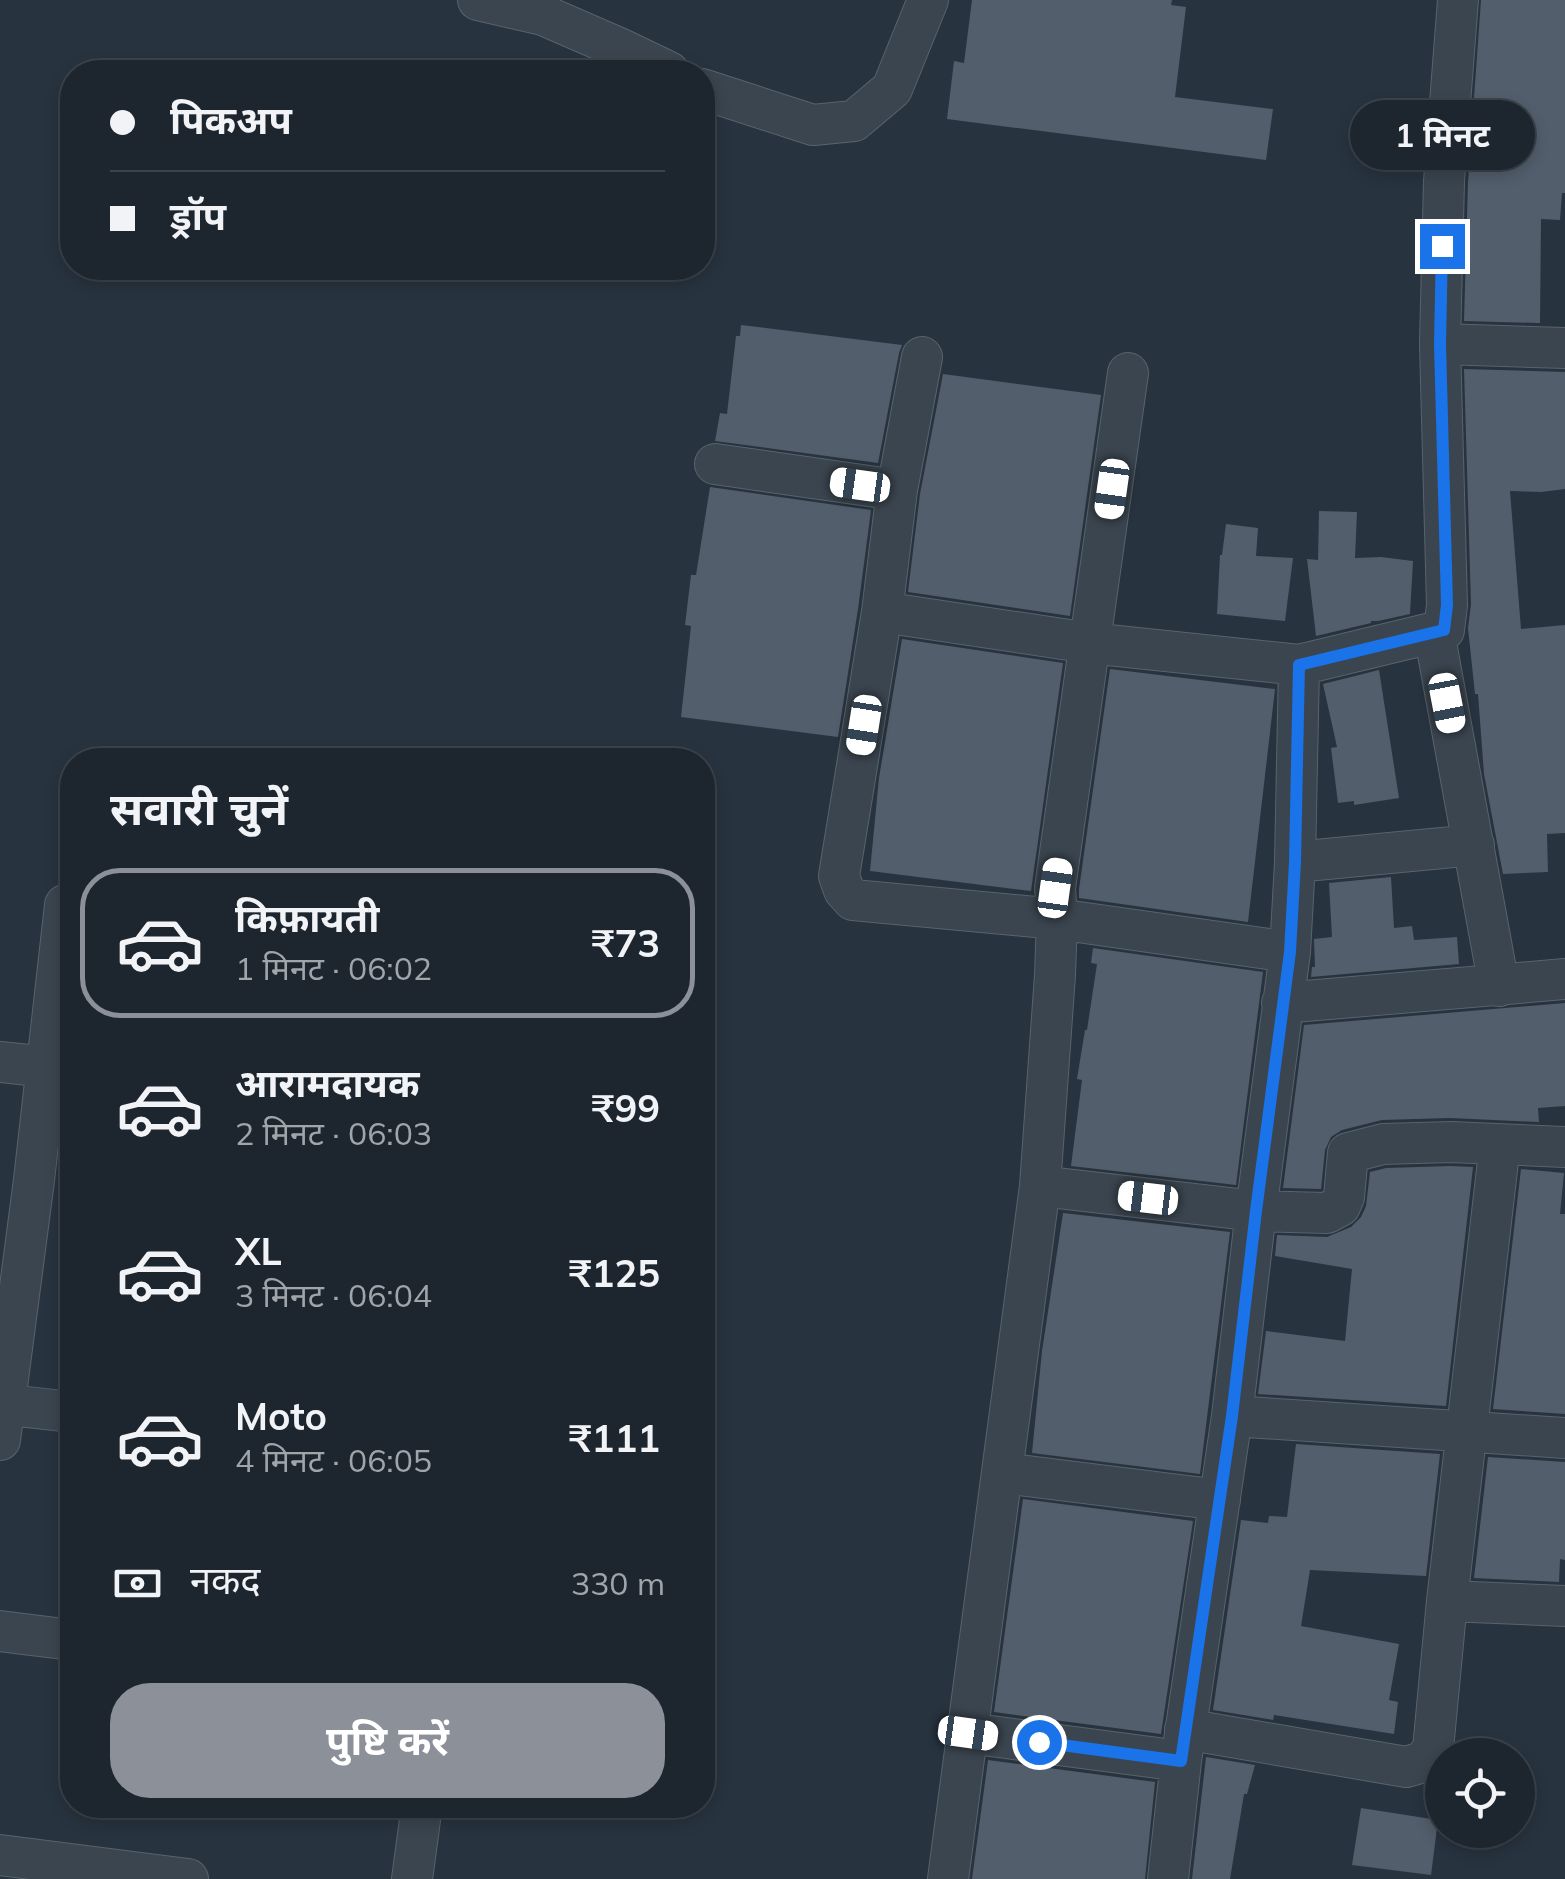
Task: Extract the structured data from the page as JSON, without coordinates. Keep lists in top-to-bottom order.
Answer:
{
  "page": {
    "banner": ["पिकअप", "ड्रॉप"],
    "bubble": "1 मिनट",
    "heading": "सवारी चुनें",
    "list": [
      {
        "name": "किफ़ायती",
        "note": "1 मिनट · 06:02",
        "value": "₹73"
      },
      {
        "name": "आरामदायक",
        "note": "2 मिनट · 06:03",
        "value": "₹99"
      },
      {
        "name": "XL",
        "note": "3 मिनट · 06:04",
        "value": "₹125"
      },
      {
        "name": "Moto",
        "note": "4 मिनट · 06:05",
        "value": "₹111"
      }
    ],
    "pay": ["नकद", "330 m"],
    "buttons": "पुष्टि करें"
  }
}
